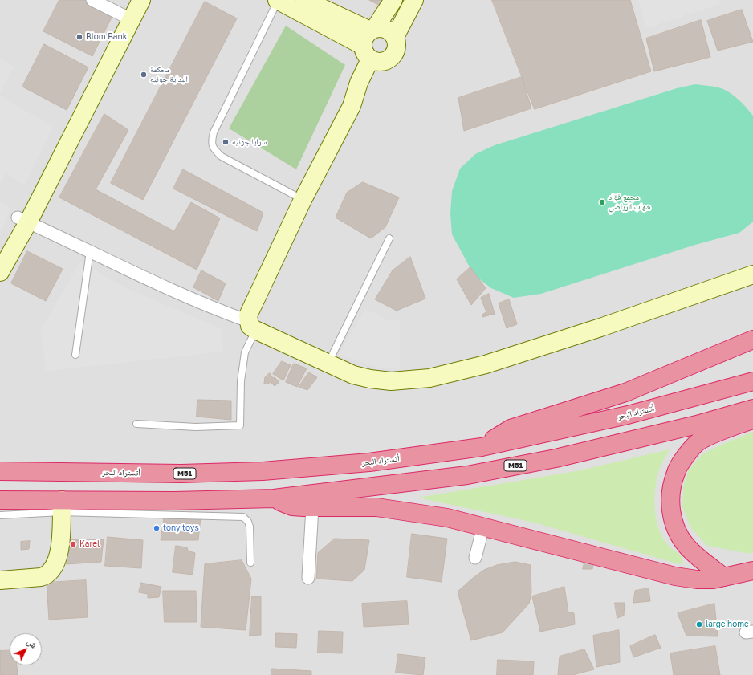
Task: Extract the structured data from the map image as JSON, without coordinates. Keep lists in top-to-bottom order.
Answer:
{
  "streets": {
    "highway": ["أتستراد البحر", "M51"]
  },
  "places": [
    "Blom Bank",
    "محكمة البداية جونيه",
    "سرايا جونيه",
    "مجمع فؤاد شهاب الرياضي",
    "tony toys",
    "Karel",
    "large home"
  ],
  "north": "top right"
}
